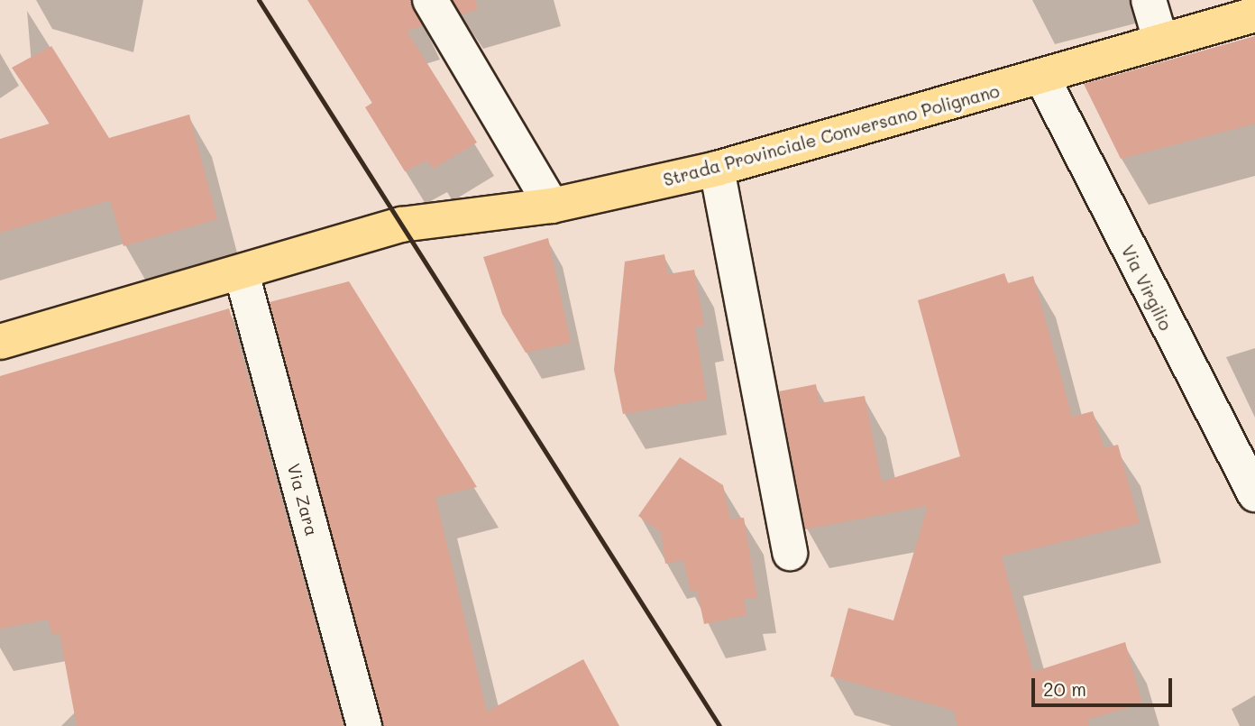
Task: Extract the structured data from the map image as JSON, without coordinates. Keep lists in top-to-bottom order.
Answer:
{
  "streets": {
    "main road": ["Strada Provinciale Conversano Polignano"],
    "street": ["Via Virgilio", "Via Zara"]
  },
  "crossings": [
    ["Strada Provinciale Conversano Polignano", "Via Virgilio"],
    ["Strada Provinciale Conversano Polignano", "Via Zara"]
  ],
  "scale_bar": "20 m"
}
